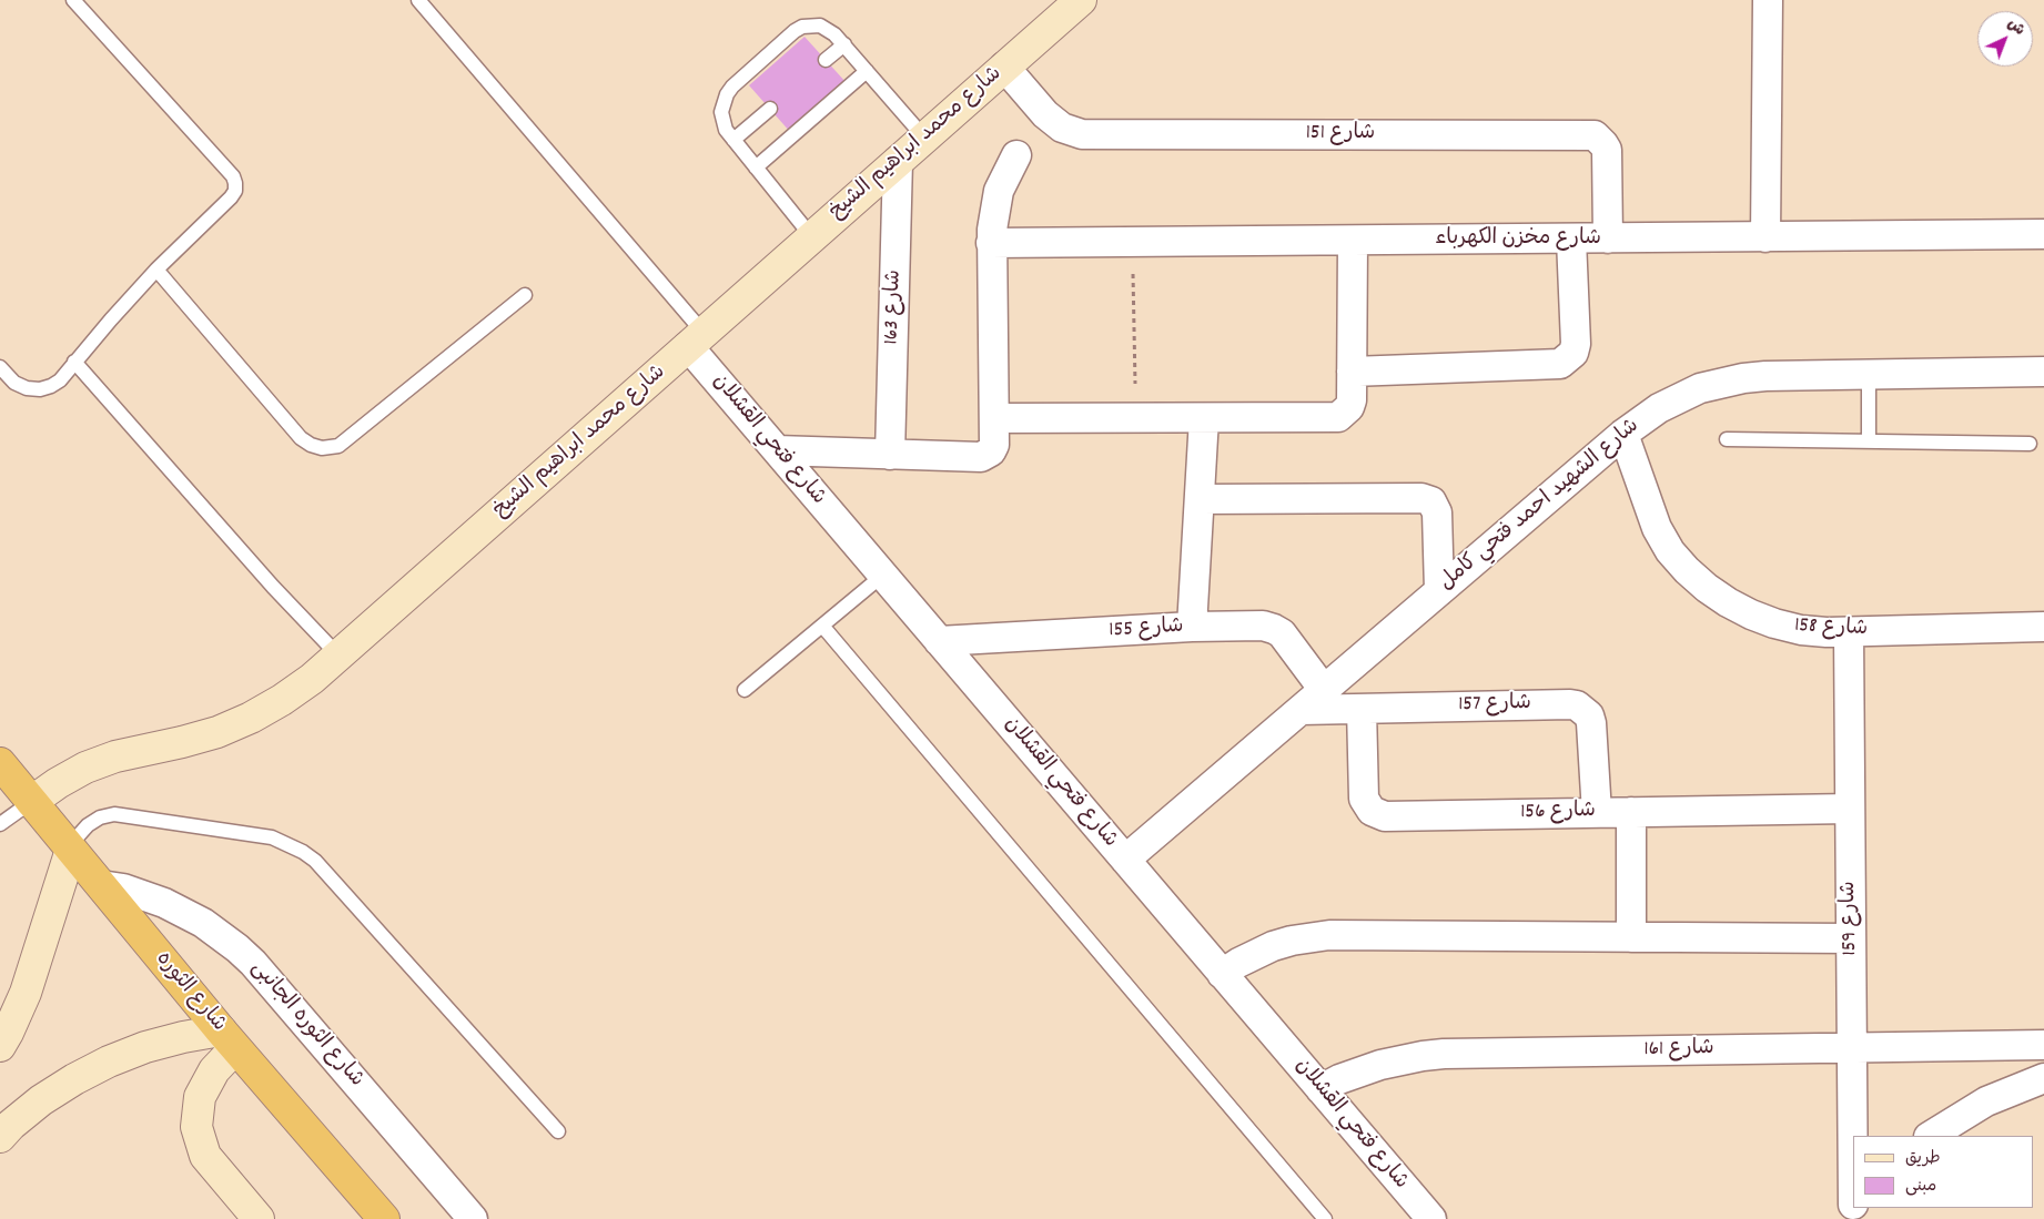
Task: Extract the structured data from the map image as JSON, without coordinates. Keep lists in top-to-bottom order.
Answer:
{
  "streets": {
    "highway": ["شارع الثوره"],
    "street": [
      "شارع 151",
      "شارع محمد ابراهيم الشيخ",
      "شارع مخزن الكهرباء",
      "شارع 163",
      "شارع فتحي القشلان",
      "شارع الشهيد احمد فتحي كامل",
      "شارع 158",
      "شارع 155",
      "شارع 157",
      "شارع 156",
      "شارع 159",
      "شارع الثوره الجانبى",
      "شارع 161"
    ]
  },
  "crossings": [
    ["شارع 151", "شارع محمد ابراهيم الشيخ"],
    ["شارع 151", "شارع مخزن الكهرباء"],
    ["شارع محمد ابراهيم الشيخ", "شارع 163"],
    ["شارع محمد ابراهيم الشيخ", "شارع فتحي القشلان"],
    ["شارع محمد ابراهيم الشيخ", "شارع الثوره"],
    ["شارع فتحي القشلان", "شارع الشهيد احمد فتحي كامل"],
    ["شارع فتحي القشلان", "شارع 155"],
    ["شارع فتحي القشلان", "شارع 161"],
    ["شارع الشهيد احمد فتحي كامل", "شارع 158"],
    ["شارع الشهيد احمد فتحي كامل", "شارع 155"],
    ["شارع الشهيد احمد فتحي كامل", "شارع 157"],
    ["شارع 158", "شارع 159"],
    ["شارع 157", "شارع 156"],
    ["شارع 156", "شارع 159"],
    ["شارع 159", "شارع 161"],
    ["شارع الثوره", "شارع الثوره الجانبى"]
  ],
  "legend": ["طريق", "مبنى"],
  "north": "top right"
}
